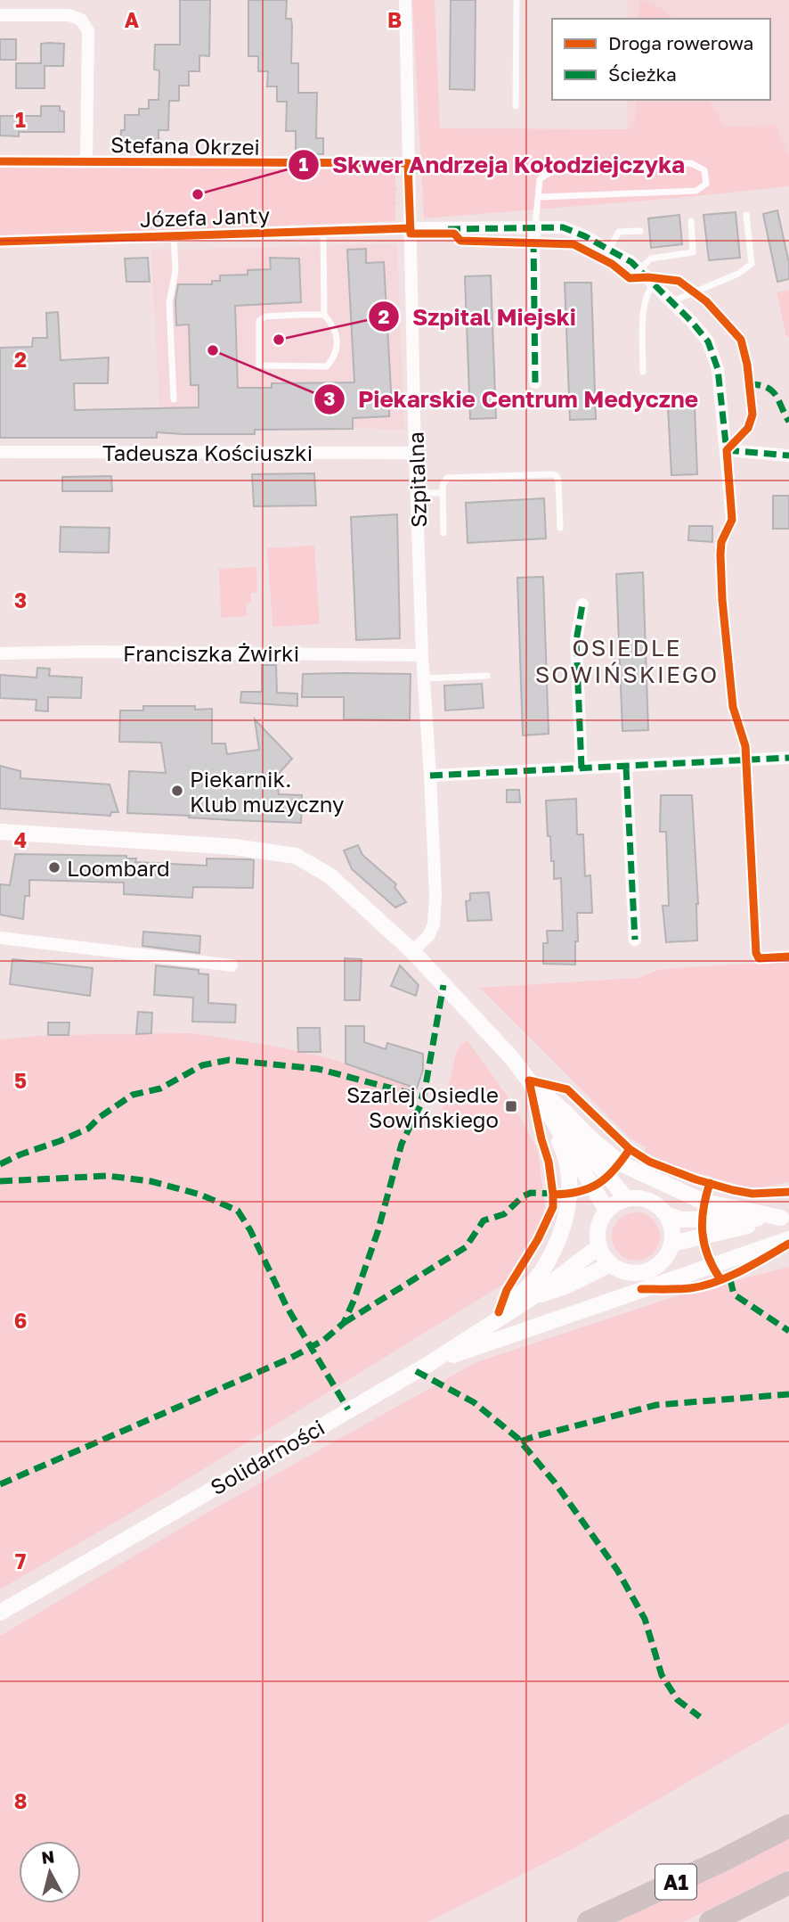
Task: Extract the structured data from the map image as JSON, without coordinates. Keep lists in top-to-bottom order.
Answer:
{
  "streets": {
    "highway": ["A1"],
    "street": [
      "Stefana Okrzei",
      "Józefa Janty",
      "Tadeusza Kościuszki",
      "Szpitalna",
      "Franciszka Żwirki",
      "Solidarności"
    ]
  },
  "crossings": [
    ["Stefana Okrzei", "Szpitalna"],
    ["Józefa Janty", "Szpitalna"],
    ["Tadeusza Kościuszki", "Szpitalna"],
    ["Szpitalna", "Franciszka Żwirki"]
  ],
  "districts": ["OSIEDLE SOWIŃSKIEGO"],
  "places": {
    "other": [
      "Skwer Andrzeja Kołodziejczyka",
      "Szpital Miejski",
      "Piekarskie Centrum Medyczne",
      "Piekarnik. Klub muzyczny",
      "Loombard"
    ],
    "transit": ["Szarlej Osiedle Sowińskiego"]
  },
  "legend": ["Droga rowerowa", "Ścieżka"],
  "north": "top",
  "grid": {
    "columns": ["A", "B"],
    "rows": [
      "1",
      "2",
      "3",
      "4",
      "5",
      "6",
      "7",
      "8"
    ]
  }
}
